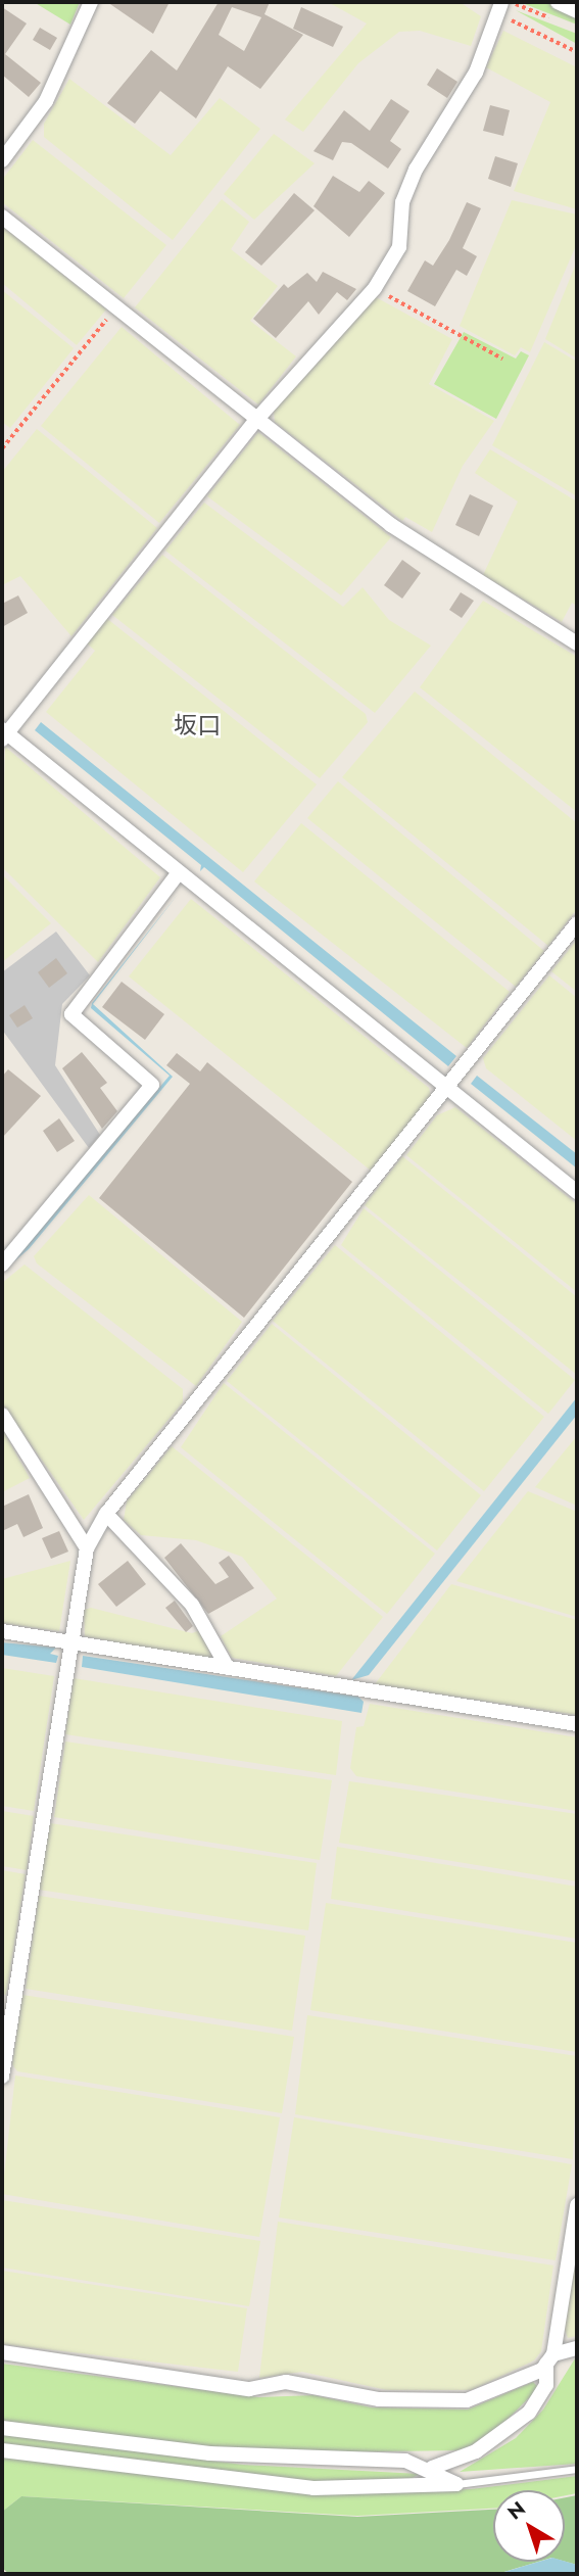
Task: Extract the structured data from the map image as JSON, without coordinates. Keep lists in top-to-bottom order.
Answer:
{
  "districts": ["坂口"],
  "north": "top left"
}
